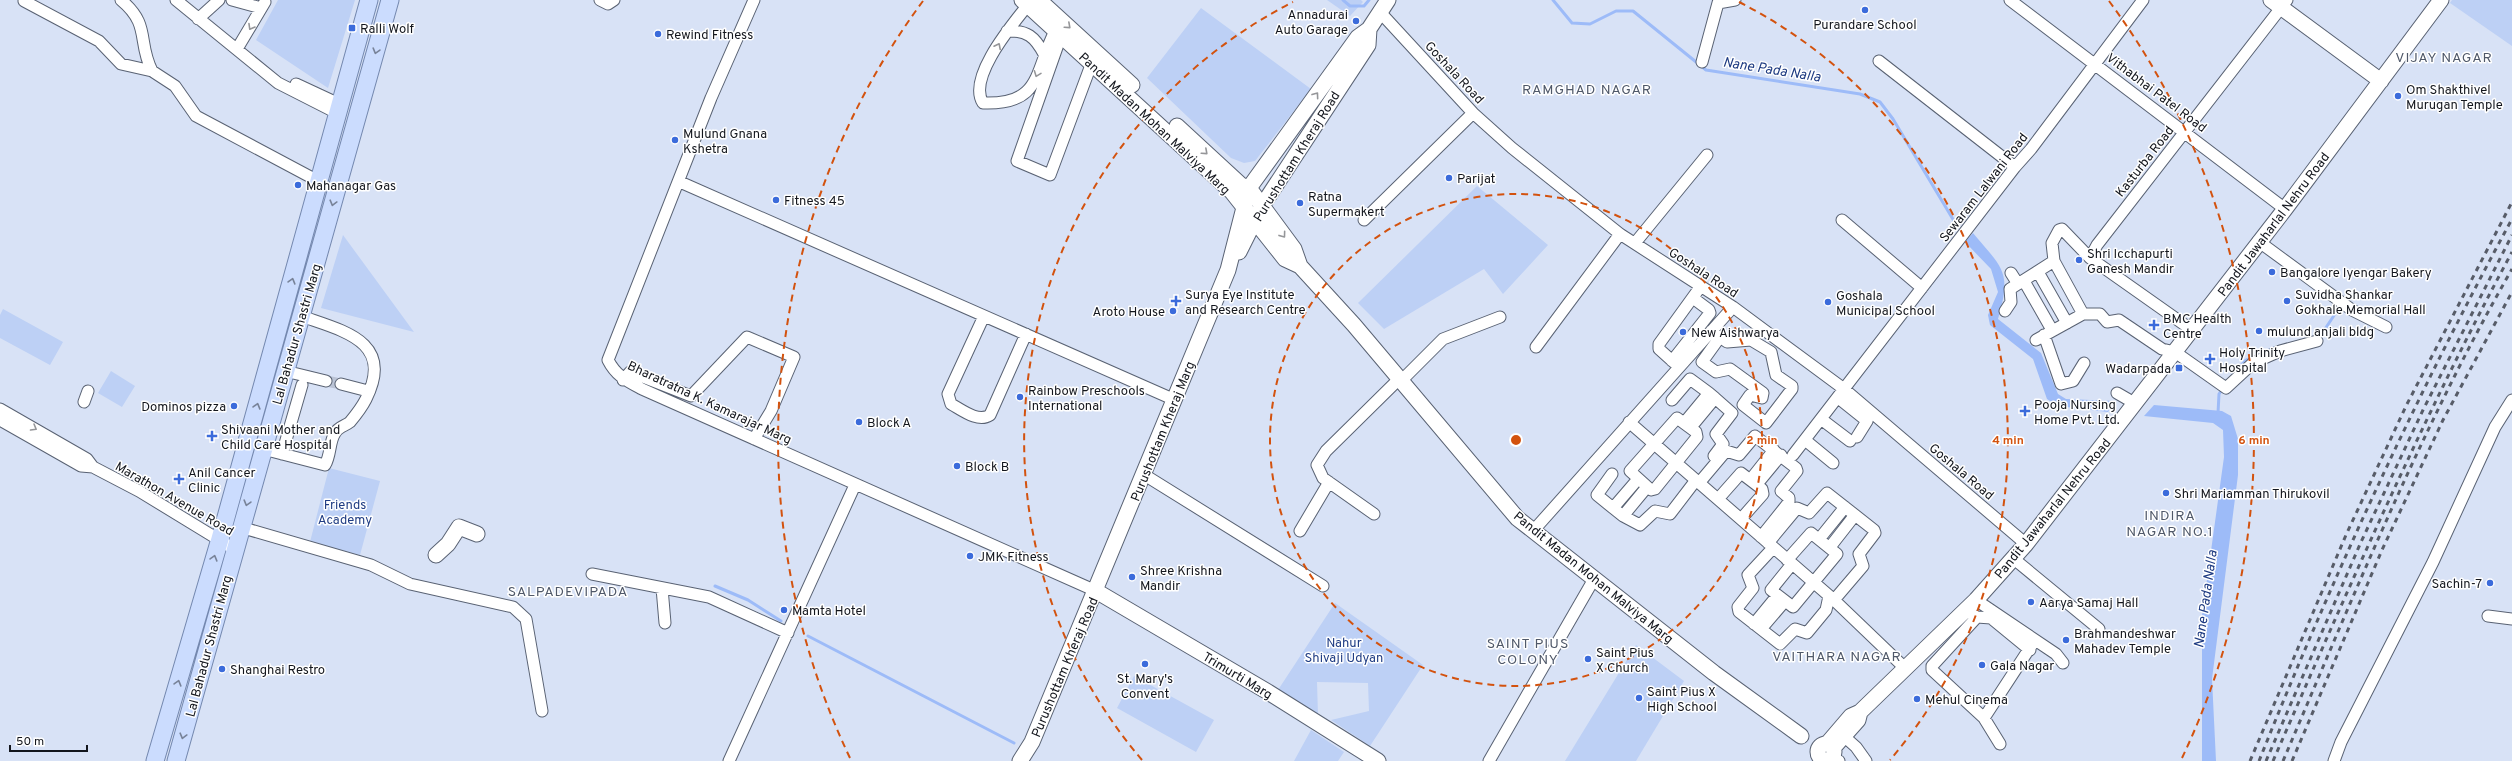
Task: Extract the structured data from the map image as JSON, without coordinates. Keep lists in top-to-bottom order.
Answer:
{
  "streets": {
    "main road": ["Lal Bahadur Shastri Marg"],
    "street": [
      "Goshala Road",
      "Vithabhai Patel Road",
      "Pandit Madan Mohan Malviya Marg",
      "Purushottam Kheraj Road",
      "Kasturba Road",
      "Sewaram Lalwani Road",
      "Pandit Jawaharlal Nehru Road",
      "Bharatratna K. Kamarajar Marg",
      "Purushottam Kheraj Marg",
      "Marathon Avenue Road",
      "Trimurti Marg"
    ]
  },
  "crossings": [
    ["Goshala Road", "Purushottam Kheraj Road"],
    ["Goshala Road", "Sewaram Lalwani Road"],
    ["Goshala Road", "Pandit Jawaharlal Nehru Road"],
    ["Vithabhai Patel Road", "Kasturba Road"],
    ["Vithabhai Patel Road", "Sewaram Lalwani Road"],
    ["Vithabhai Patel Road", "Pandit Jawaharlal Nehru Road"],
    ["Pandit Madan Mohan Malviya Marg", "Purushottam Kheraj Road"],
    ["Pandit Madan Mohan Malviya Marg", "Pandit Jawaharlal Nehru Road"],
    ["Purushottam Kheraj Road", "Bharatratna K. Kamarajar Marg"],
    ["Purushottam Kheraj Road", "Purushottam Kheraj Marg"],
    ["Purushottam Kheraj Road", "Trimurti Marg"],
    ["Lal Bahadur Shastri Marg", "Marathon Avenue Road"],
    ["Bharatratna K. Kamarajar Marg", "Purushottam Kheraj Marg"],
    ["Bharatratna K. Kamarajar Marg", "Trimurti Marg"],
    ["Purushottam Kheraj Marg", "Trimurti Marg"]
  ],
  "districts": [
    "VIJAY NAGAR",
    "RAMGHAD NAGAR",
    "INDIRA NAGAR NO.1",
    "SALPADEVIPADA",
    "SAINT PIUS COLONY",
    "VAITHARA NAGAR"
  ],
  "water": ["Nane Pada Nalla"],
  "parks": ["Friends Academy", "Nahur Shivaji Udyan"],
  "places": {
    "other": [
      "Purandare School",
      "Annadurai Auto Garage",
      "Rewind Fitness",
      "Om Shakthivel Murugan Temple",
      "Mulund Gnana Kshetra",
      "Parijat",
      "Mahanagar Gas",
      "Fitness 45",
      "Ratna Supermakert",
      "Shri Icchapurti Ganesh Mandir",
      "Bangalore Iyengar Bakery",
      "Suvidha Shankar Gokhale Memorial Hall",
      "Goshala Municipal School",
      "Aroto House",
      "mulund anjali bldg",
      "New Aishwarya",
      "Rainbow Preschools International",
      "Dominos pizza",
      "Block A",
      "Block B",
      "Shri Mariamman Thirukovil",
      "JMK Fitness",
      "Shree Krishna Mandir",
      "Sachin-7",
      "Aarya Samaj Hall",
      "Mamta Hotel",
      "Brahmandeshwar Mahadev Temple",
      "Saint Pius X Church",
      "St. Mary's Convent",
      "Gala Nagar",
      "Shanghai Restro",
      "Saint Pius X High School",
      "Mehul Cinema"
    ],
    "transit": ["Ralli Wolf", "Wadarpada"],
    "health": [
      "Surya Eye Institute and Research Centre",
      "BMC Health Centre",
      "Holy Trinity Hospital",
      "Pooja Nursing Home Pvt. Ltd.",
      "Shivaani Mother and Child Care Hospital",
      "Anil Cancer Clinic"
    ]
  },
  "scale_bar": "50 m",
  "rings": ["2 min", "4 min", "6 min"]
}
